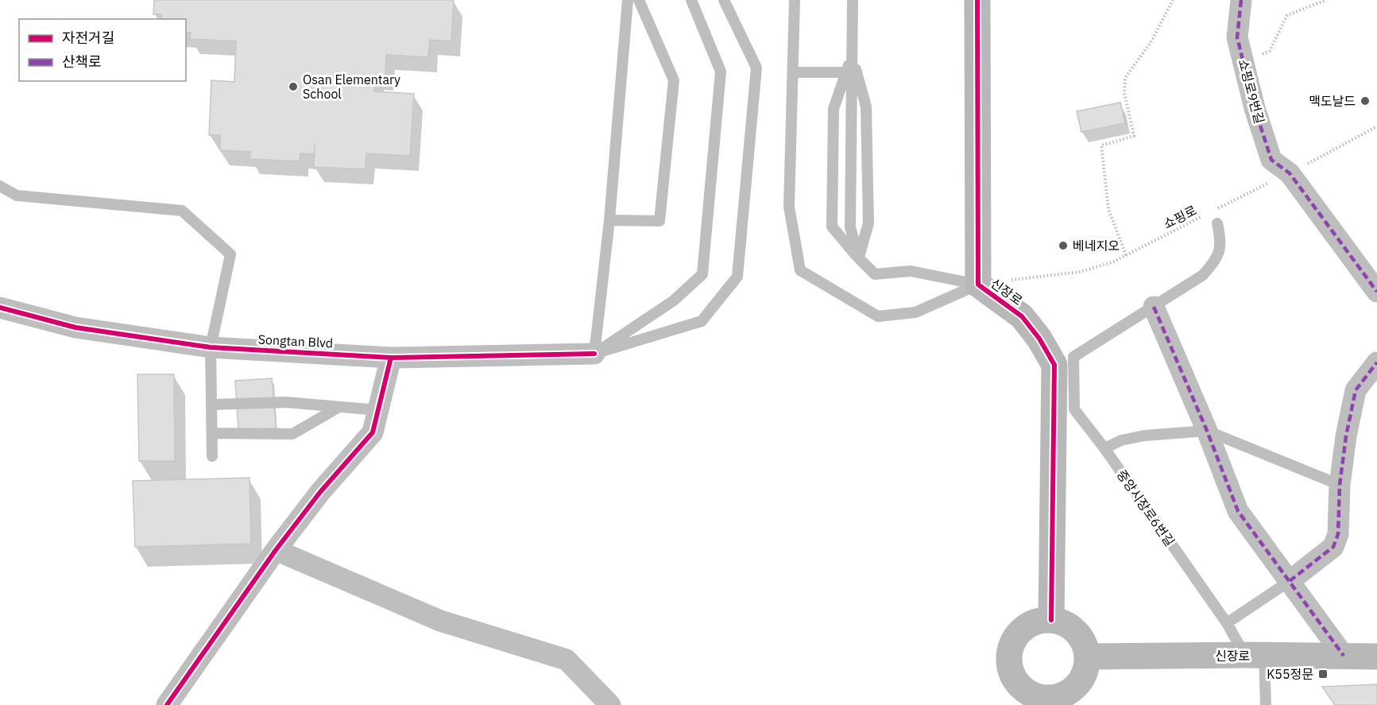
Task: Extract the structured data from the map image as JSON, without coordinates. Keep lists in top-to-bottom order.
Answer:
{
  "streets": {
    "street": ["쇼핑로9번길", "신장로", "Songtan Blvd"],
    "lane": ["중앙시장로6번길"],
    "path": ["쇼핑로"]
  },
  "crossings": [
    ["쇼핑로9번길", "쇼핑로"],
    ["쇼핑로", "신장로"],
    ["신장로", "중앙시장로6번길"]
  ],
  "places": {
    "other": ["Osan Elementary School", "맥도날드", "베네지오"],
    "transit": ["K55정문"]
  },
  "legend": ["자전거길", "산책로"]
}
